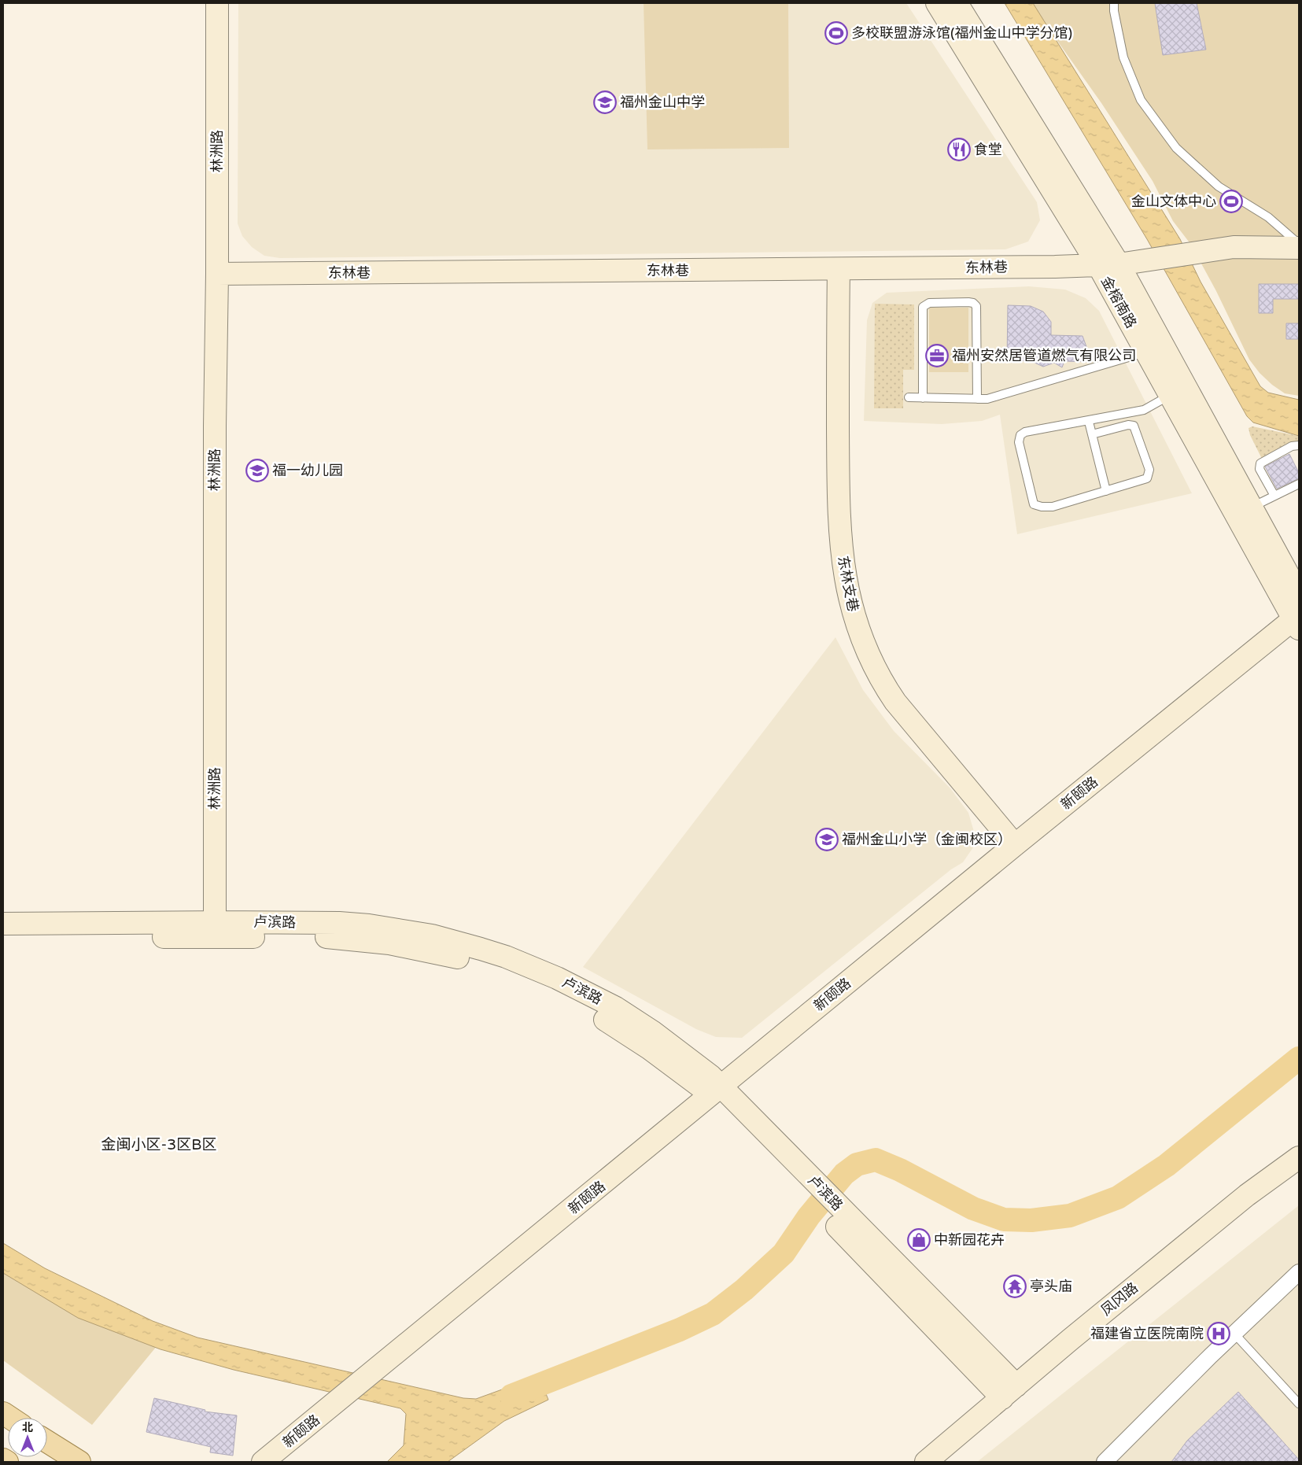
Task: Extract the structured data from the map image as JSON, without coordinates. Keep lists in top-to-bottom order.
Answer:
{
  "streets": {
    "street": [
      "林洲路",
      "东林巷",
      "金榕南路",
      "东林支巷",
      "新颐路",
      "卢滨路",
      "凤冈路"
    ]
  },
  "crossings": [
    ["林洲路", "东林巷"],
    ["林洲路", "卢滨路"],
    ["东林巷", "金榕南路"],
    ["东林巷", "东林支巷"],
    ["金榕南路", "新颐路"],
    ["东林支巷", "新颐路"],
    ["新颐路", "卢滨路"],
    ["卢滨路", "凤冈路"]
  ],
  "districts": ["金闽小区-3区B区"],
  "places": {
    "sports": ["多校联盟游泳馆(福州金山中学分馆)", "金山文体中心"],
    "school or university": ["福州金山中学", "福一幼儿园", "福州金山小学（金闽校区）"],
    "restaurant": ["食堂"],
    "office": ["福州安然居管道燃气有限公司"],
    "shop": ["中新园花卉"],
    "temple": ["亭头庙"],
    "hospital": ["福建省立医院南院"]
  },
  "north": "top"
}
